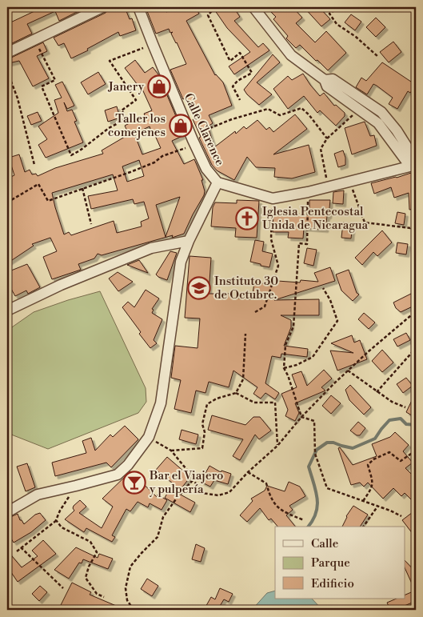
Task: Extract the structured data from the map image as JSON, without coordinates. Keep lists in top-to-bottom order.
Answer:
{
  "streets": {
    "street": ["Calle Clarence"]
  },
  "places": {
    "shop": ["Janery", "Taller los comejenes"],
    "church": ["Iglesia Pentecostal Unida de Nicaragua"],
    "school or university": ["Instituto 30 de Octubre."],
    "bar": ["Bar el Viajero y pulpería"]
  },
  "legend": ["Calle", "Parque", "Edificio"]
}
